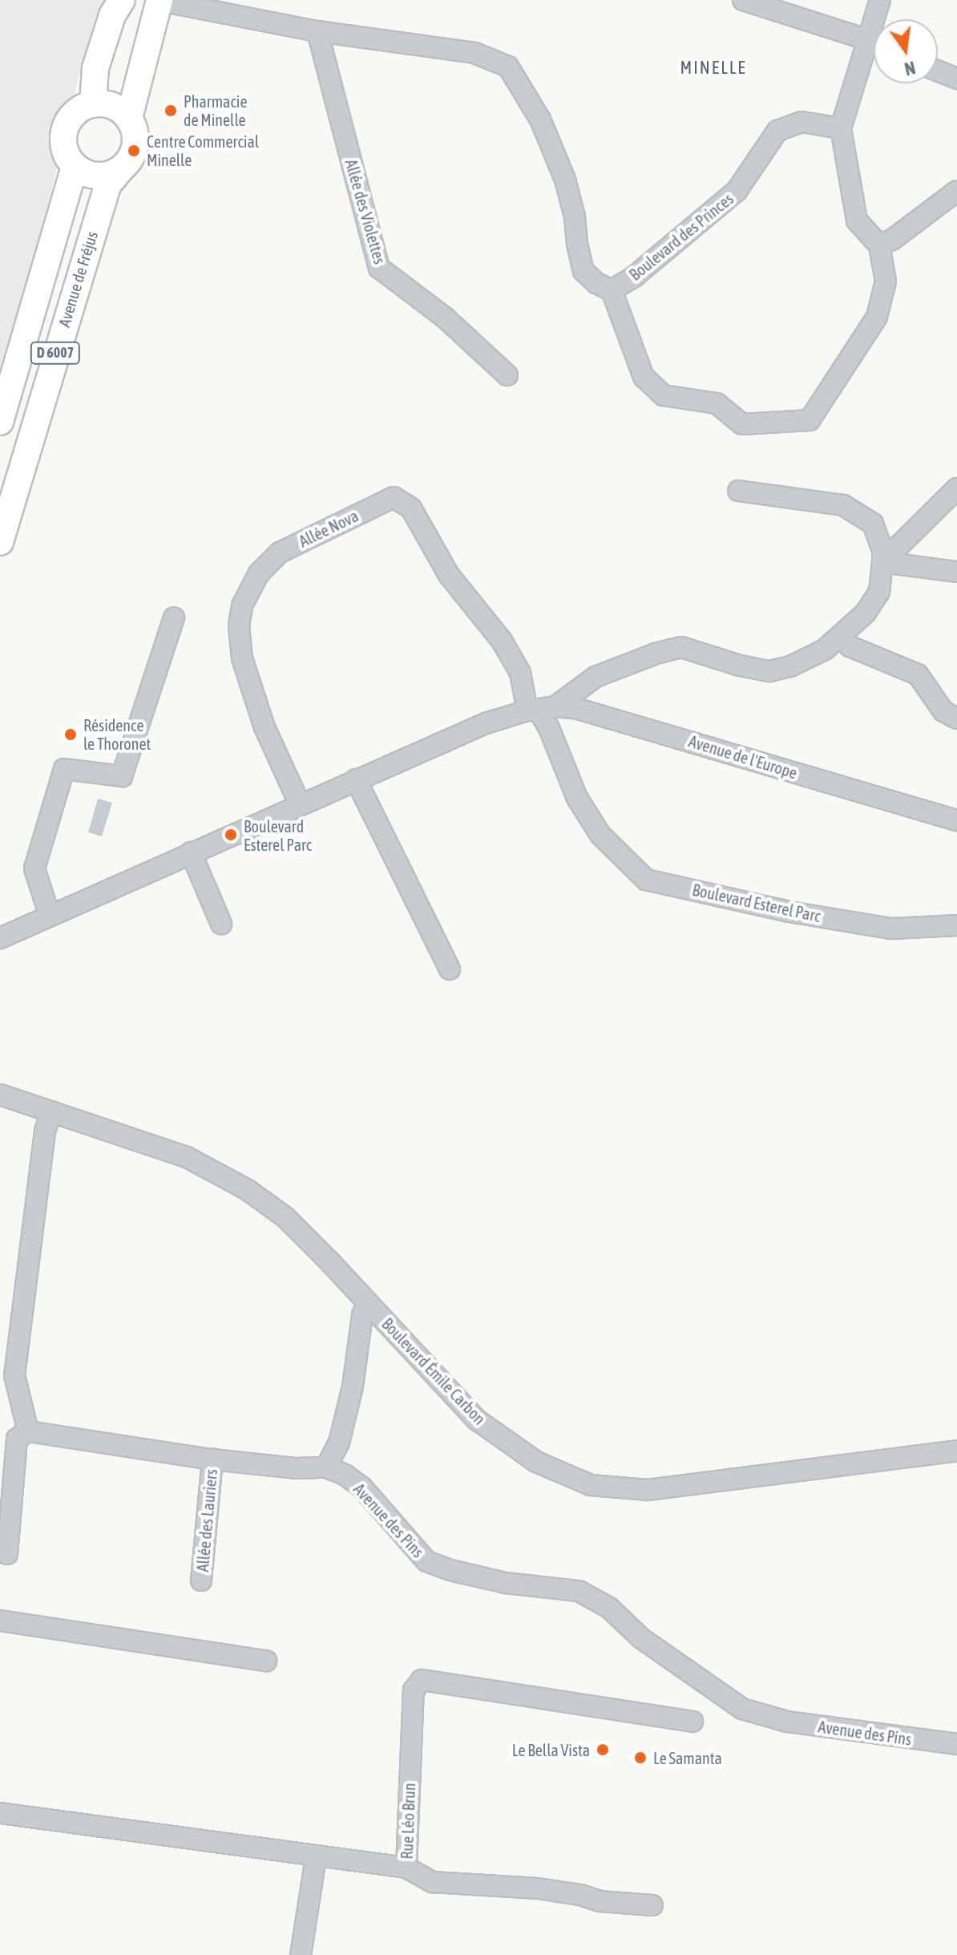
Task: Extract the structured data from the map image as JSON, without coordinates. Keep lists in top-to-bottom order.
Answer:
{
  "streets": {
    "main road": ["Avenue de Fréjus", "D 6007"],
    "street": [
      "Allée des Violettes",
      "Boulevard des Princes",
      "Allée Nova",
      "Avenue de l'Europe",
      "Boulevard Esterel Parc",
      "Boulevard Émile Carbon",
      "Allée des Lauriers",
      "Avenue des Pins",
      "Rue Léo Brun"
    ]
  },
  "crossings": [
    ["Allée des Violettes", "Boulevard des Princes"],
    ["Avenue de Fréjus", "D 6007"],
    ["Allée Nova", "Avenue de l'Europe"],
    ["Allée Nova", "Boulevard Esterel Parc"],
    ["Avenue de l'Europe", "Boulevard Esterel Parc"],
    ["Allée des Lauriers", "Avenue des Pins"]
  ],
  "districts": ["MINELLE"],
  "places": [
    "Pharmacie de Minelle",
    "Centre Commercial Minelle",
    "Résidence le Thoronet",
    "Boulevard Esterel Parc",
    "Le Bella Vista",
    "Le Samanta"
  ],
  "north": "bottom"
}
